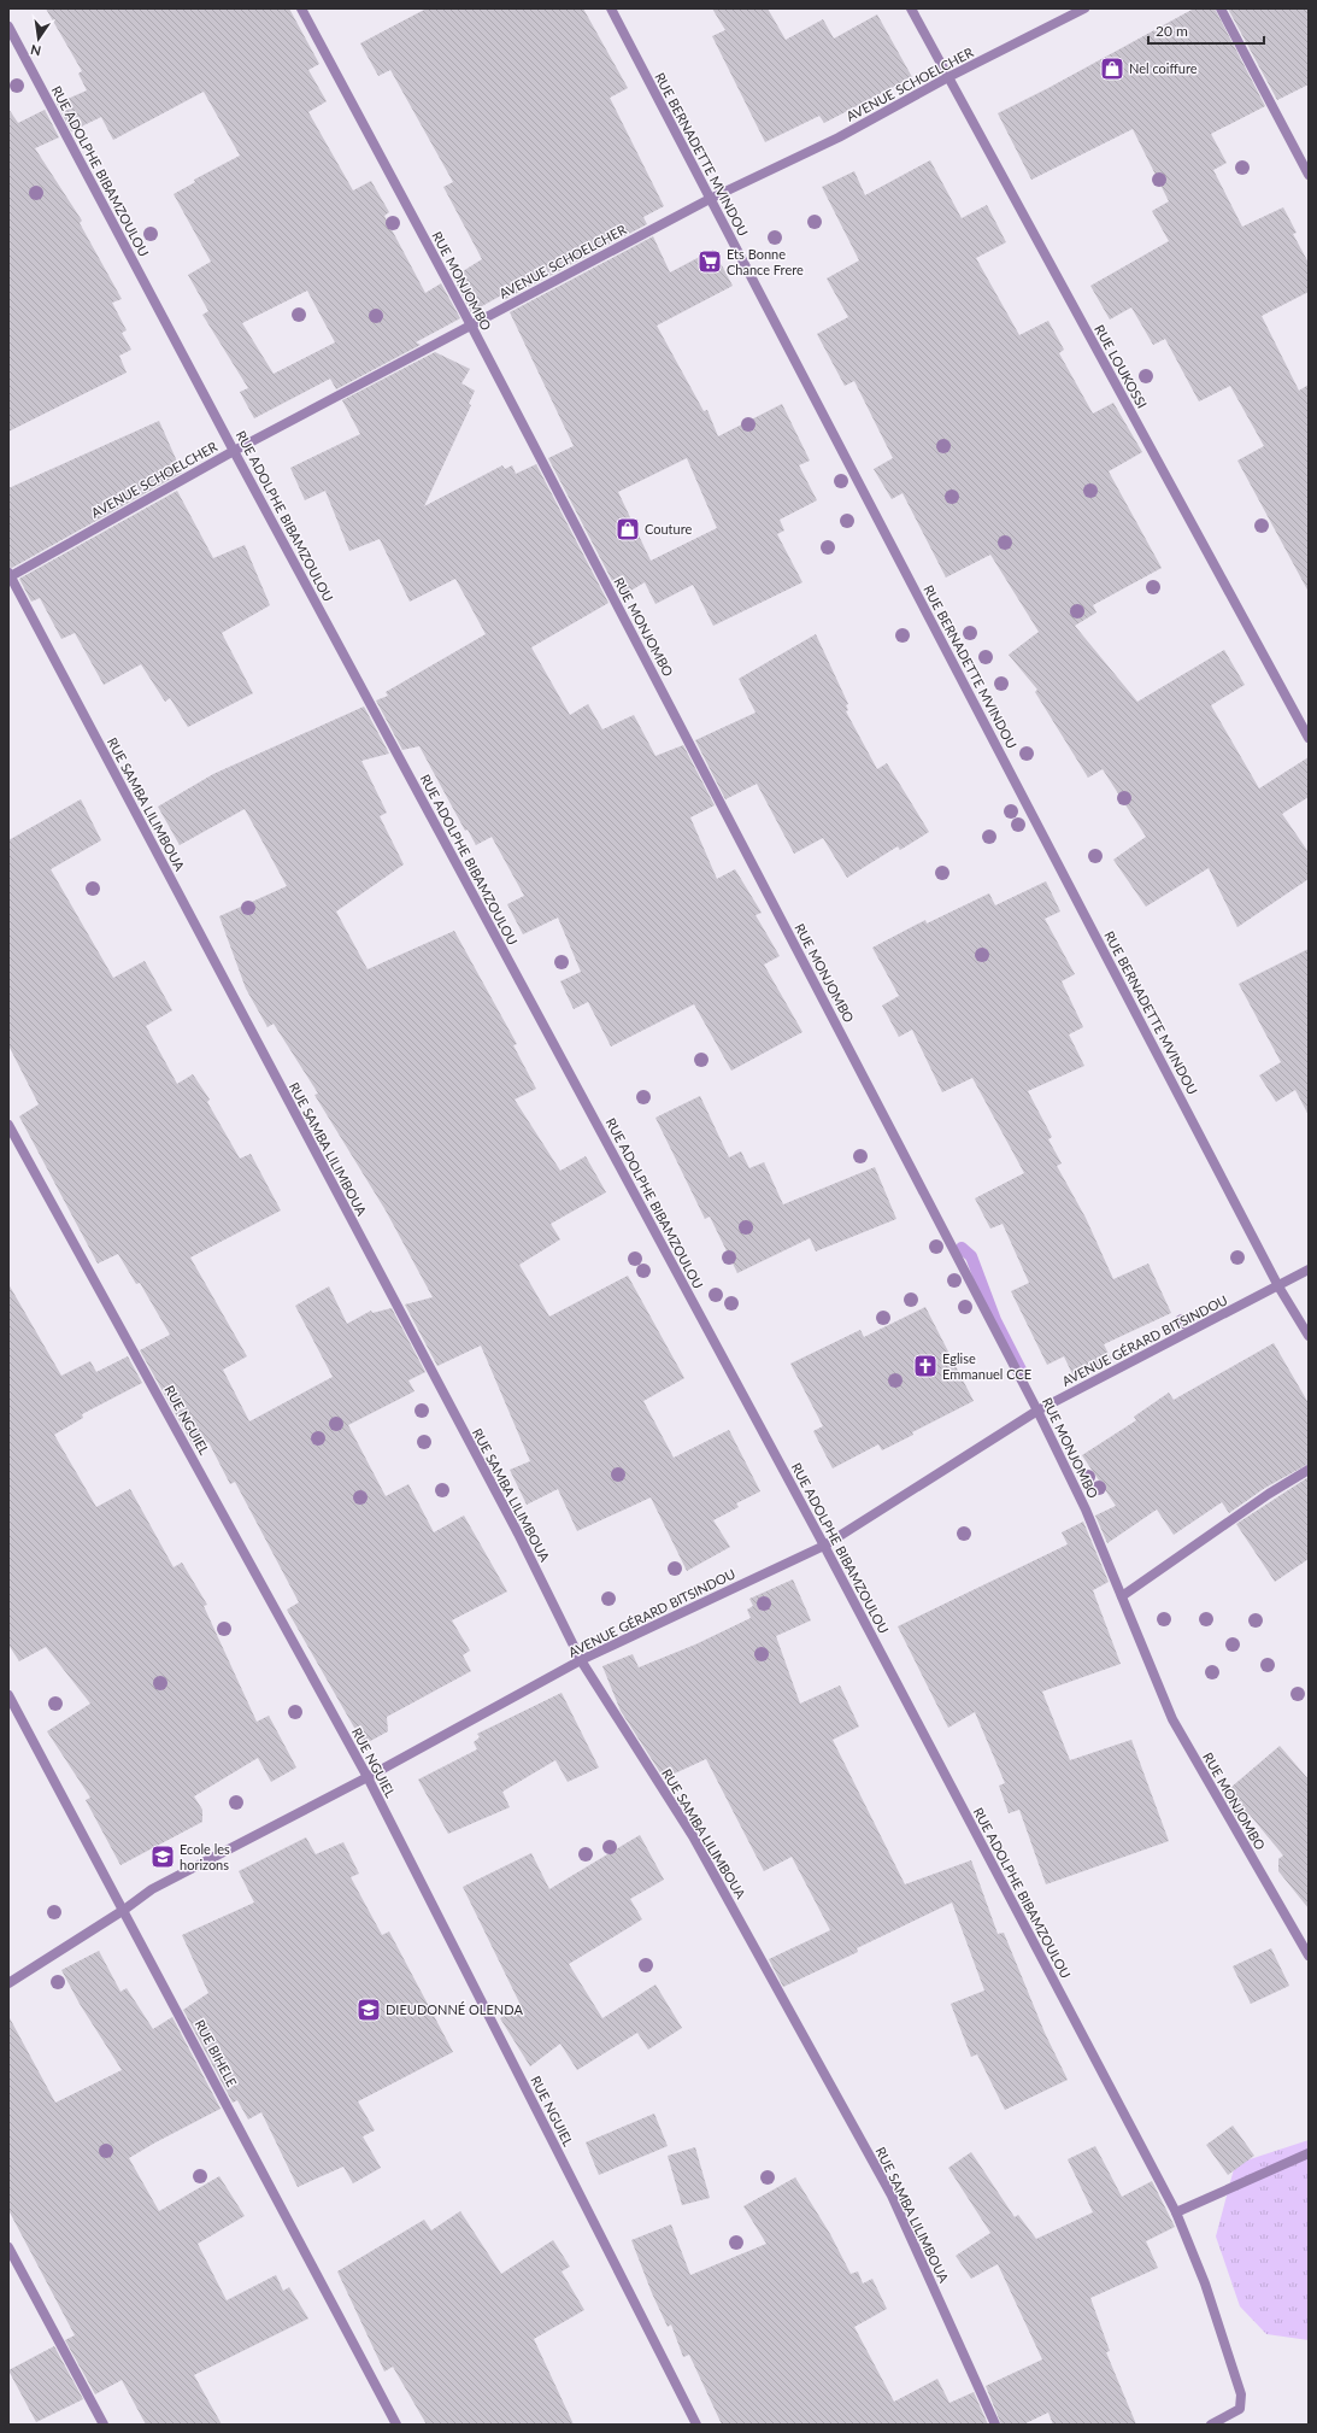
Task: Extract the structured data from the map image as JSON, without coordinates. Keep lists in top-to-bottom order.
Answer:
{
  "streets": {
    "street": [
      "AVENUE SCHOELCHER",
      "RUE BERNADETTE MVINDOU",
      "RUE ADOLPHE BIBAMZOULOU",
      "RUE MONJOMBO",
      "RUE LOUKOSSI",
      "RUE SAMBA LILIMBOUA",
      "AVENUE GÉRARD BITSINDOU",
      "RUE NGUIEL",
      "RUE BIHELE"
    ]
  },
  "crossings": [
    ["AVENUE SCHOELCHER", "RUE BERNADETTE MVINDOU"],
    ["AVENUE SCHOELCHER", "RUE ADOLPHE BIBAMZOULOU"],
    ["AVENUE SCHOELCHER", "RUE MONJOMBO"],
    ["AVENUE SCHOELCHER", "RUE LOUKOSSI"],
    ["AVENUE SCHOELCHER", "RUE SAMBA LILIMBOUA"],
    ["RUE BERNADETTE MVINDOU", "AVENUE GÉRARD BITSINDOU"],
    ["RUE ADOLPHE BIBAMZOULOU", "AVENUE GÉRARD BITSINDOU"],
    ["RUE MONJOMBO", "AVENUE GÉRARD BITSINDOU"],
    ["RUE SAMBA LILIMBOUA", "AVENUE GÉRARD BITSINDOU"],
    ["AVENUE GÉRARD BITSINDOU", "RUE NGUIEL"],
    ["AVENUE GÉRARD BITSINDOU", "RUE BIHELE"]
  ],
  "places": {
    "shop": ["Nel coiffure", "Couture"],
    "supermarket": ["Ets Bonne Chance Frere"],
    "church": ["Eglise Emmanuel CCE"],
    "school or university": ["Ecole les horizons", "DIEUDONNÉ OLENDA"]
  },
  "scale_bar": "20 m",
  "north": "bottom"
}
